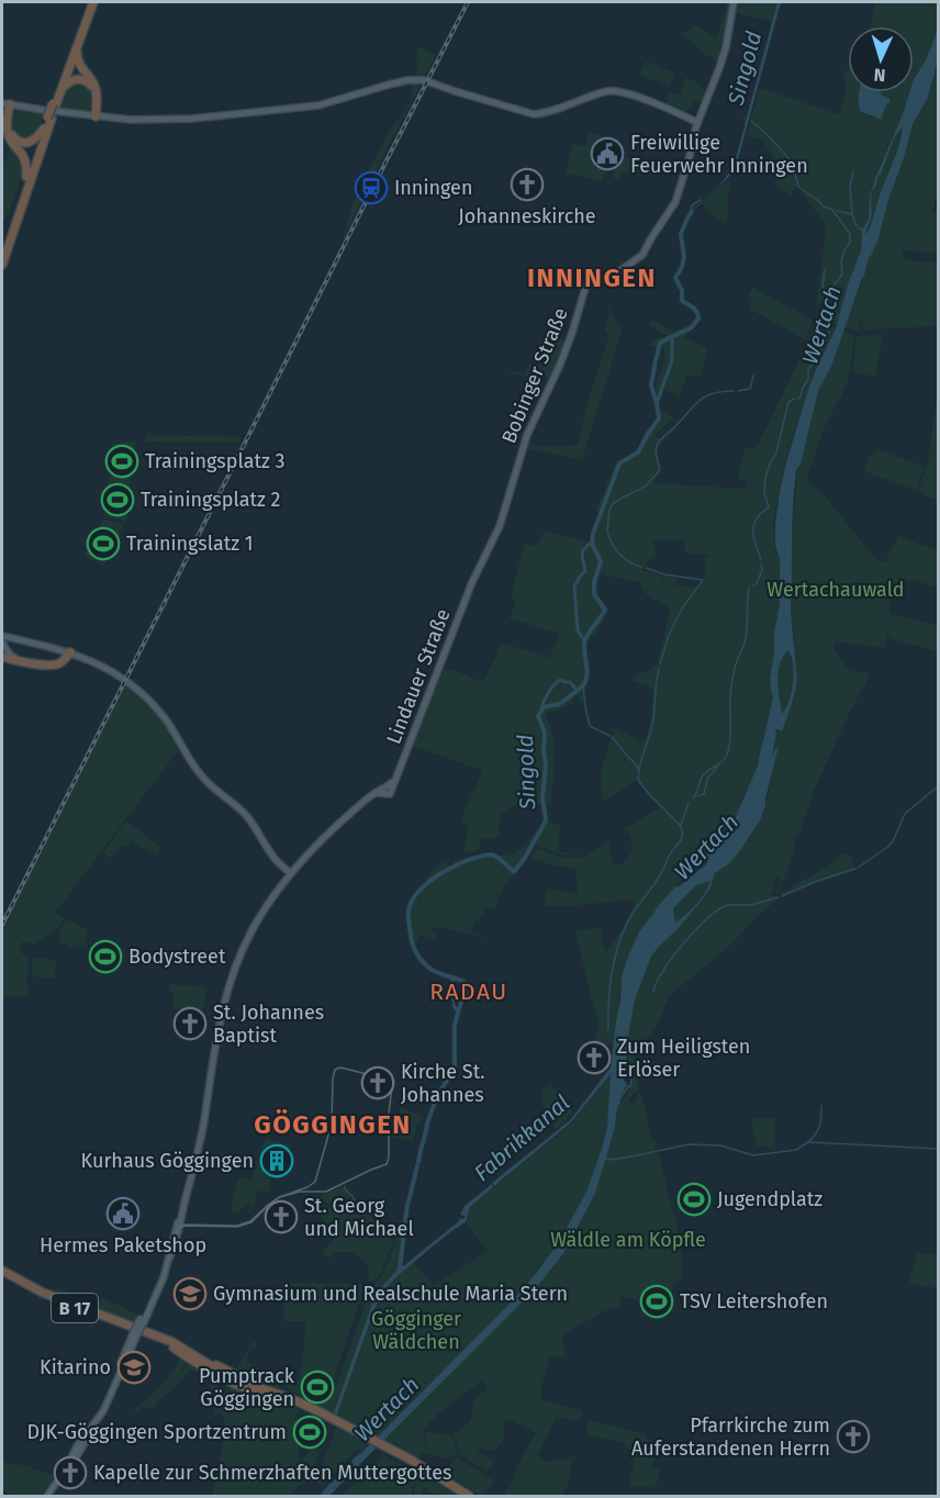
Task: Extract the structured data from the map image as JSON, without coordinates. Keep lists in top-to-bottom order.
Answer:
{
  "streets": {
    "highway": ["B 17"],
    "main road": ["Bobinger Straße", "Lindauer Straße"]
  },
  "crossings": [
    ["Bobinger Straße", "Lindauer Straße"]
  ],
  "districts": ["INNINGEN", "RADAU", "GÖGGINGEN"],
  "water": ["Singold", "Wertach", "Fabrikkanal"],
  "parks": ["Wertachauwald", "Wäldle am Köpfle", "Gögginger Wäldchen"],
  "places": {
    "public building": ["Freiwillige Feuerwehr Inningen", "Hermes Paketshop"],
    "church": [
      "Johanneskirche",
      "St. Johannes Baptist",
      "Zum Heiligsten Erlöser",
      "Kirche St. Johannes",
      "St. Georg und Michael",
      "Pfarrkirche zum Auferstandenen Herrn",
      "Kapelle zur Schmerzhaften Muttergottes"
    ],
    "station": ["Inningen"],
    "sports": [
      "Trainingsplatz 3",
      "Trainingsplatz 2",
      "Trainingslatz 1",
      "Bodystreet",
      "Jugendplatz",
      "TSV Leitershofen",
      "Pumptrack Göggingen",
      "DJK-Göggingen Sportzentrum"
    ],
    "building": ["Kurhaus Göggingen"],
    "school or university": ["Gymnasium und Realschule Maria Stern", "Kitarino"]
  },
  "north": "bottom"
}
